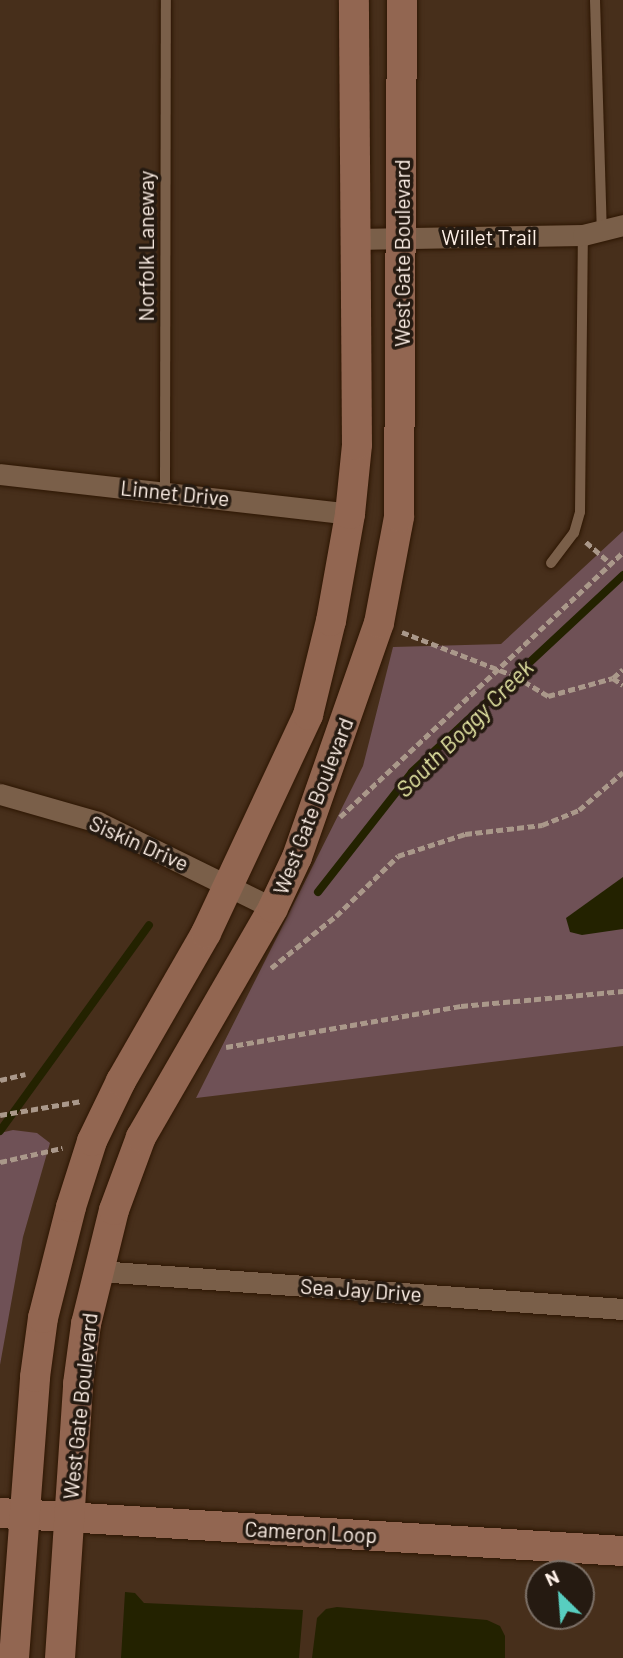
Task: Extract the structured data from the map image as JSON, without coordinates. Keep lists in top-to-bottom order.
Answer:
{
  "streets": {
    "main road": ["West Gate Boulevard", "Cameron Loop"],
    "street": [
      "Willet Trail",
      "Linnet Drive",
      "Siskin Drive",
      "Sea Jay Drive"
    ],
    "lane": ["Norfolk Laneway"]
  },
  "crossings": [
    ["Willet Trail", "West Gate Boulevard"],
    ["Norfolk Laneway", "Linnet Drive"],
    ["West Gate Boulevard", "Linnet Drive"],
    ["West Gate Boulevard", "Siskin Drive"],
    ["West Gate Boulevard", "Sea Jay Drive"],
    ["West Gate Boulevard", "Cameron Loop"]
  ],
  "water": ["South Boggy Creek"],
  "north": "top left"
}
